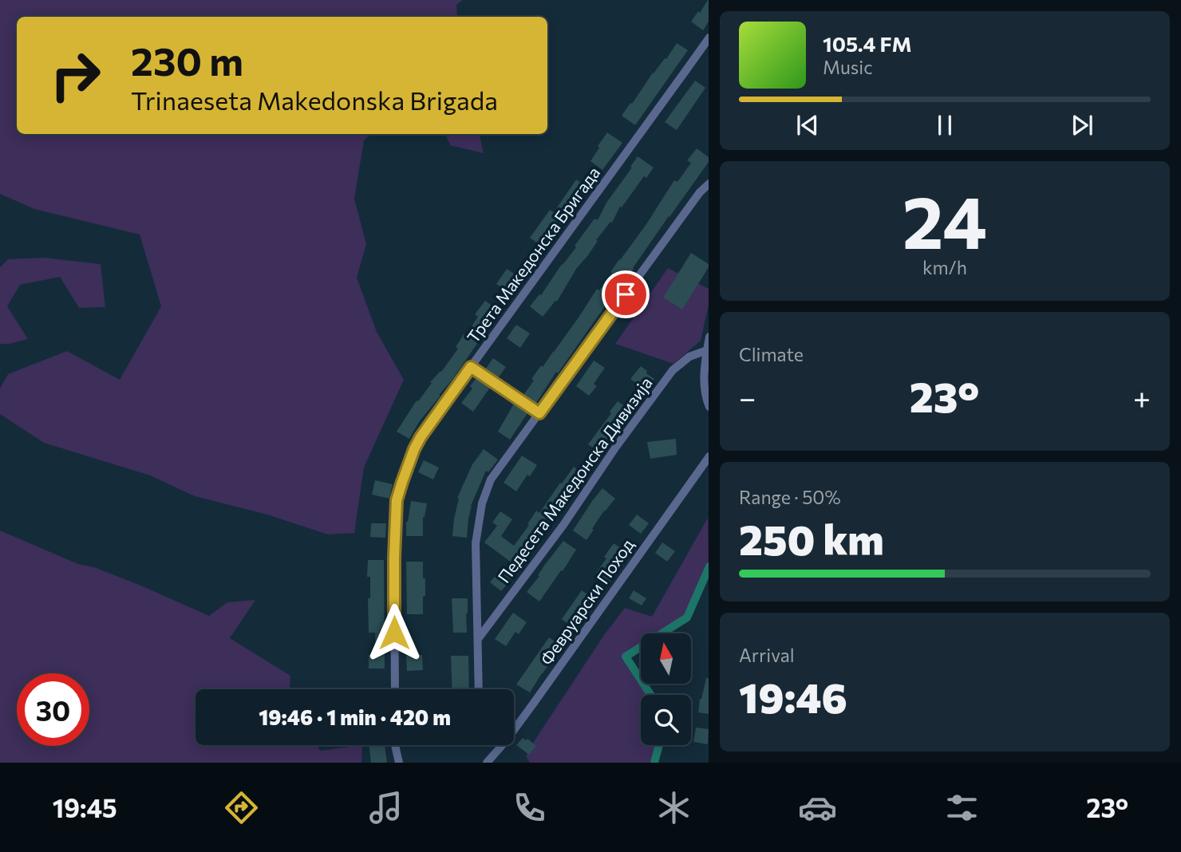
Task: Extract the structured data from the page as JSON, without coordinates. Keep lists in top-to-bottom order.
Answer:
{
  "streets": {
    "street": ["Трета Македонска Бригада", "Педесета Македонска Дивизија", "Февруарски Поход"]
  },
  "north": "top",
  "page": {
    "turn": ["230 m", "Trinaeseta Makedonska Brigada"],
    "song": ["105.4 FM", "Music"],
    "tile": [
      ["24", "km/h"],
      "Climate",
      ["Range · 50%", "250 km"],
      ["Arrival", "19:46"]
    ],
    "heat": ["−", "23°", "+"],
    "limit": "30",
    "trip": "19:46 · 1 min · 420 m",
    "tabs": ["19:45", "23°"]
  }
}
